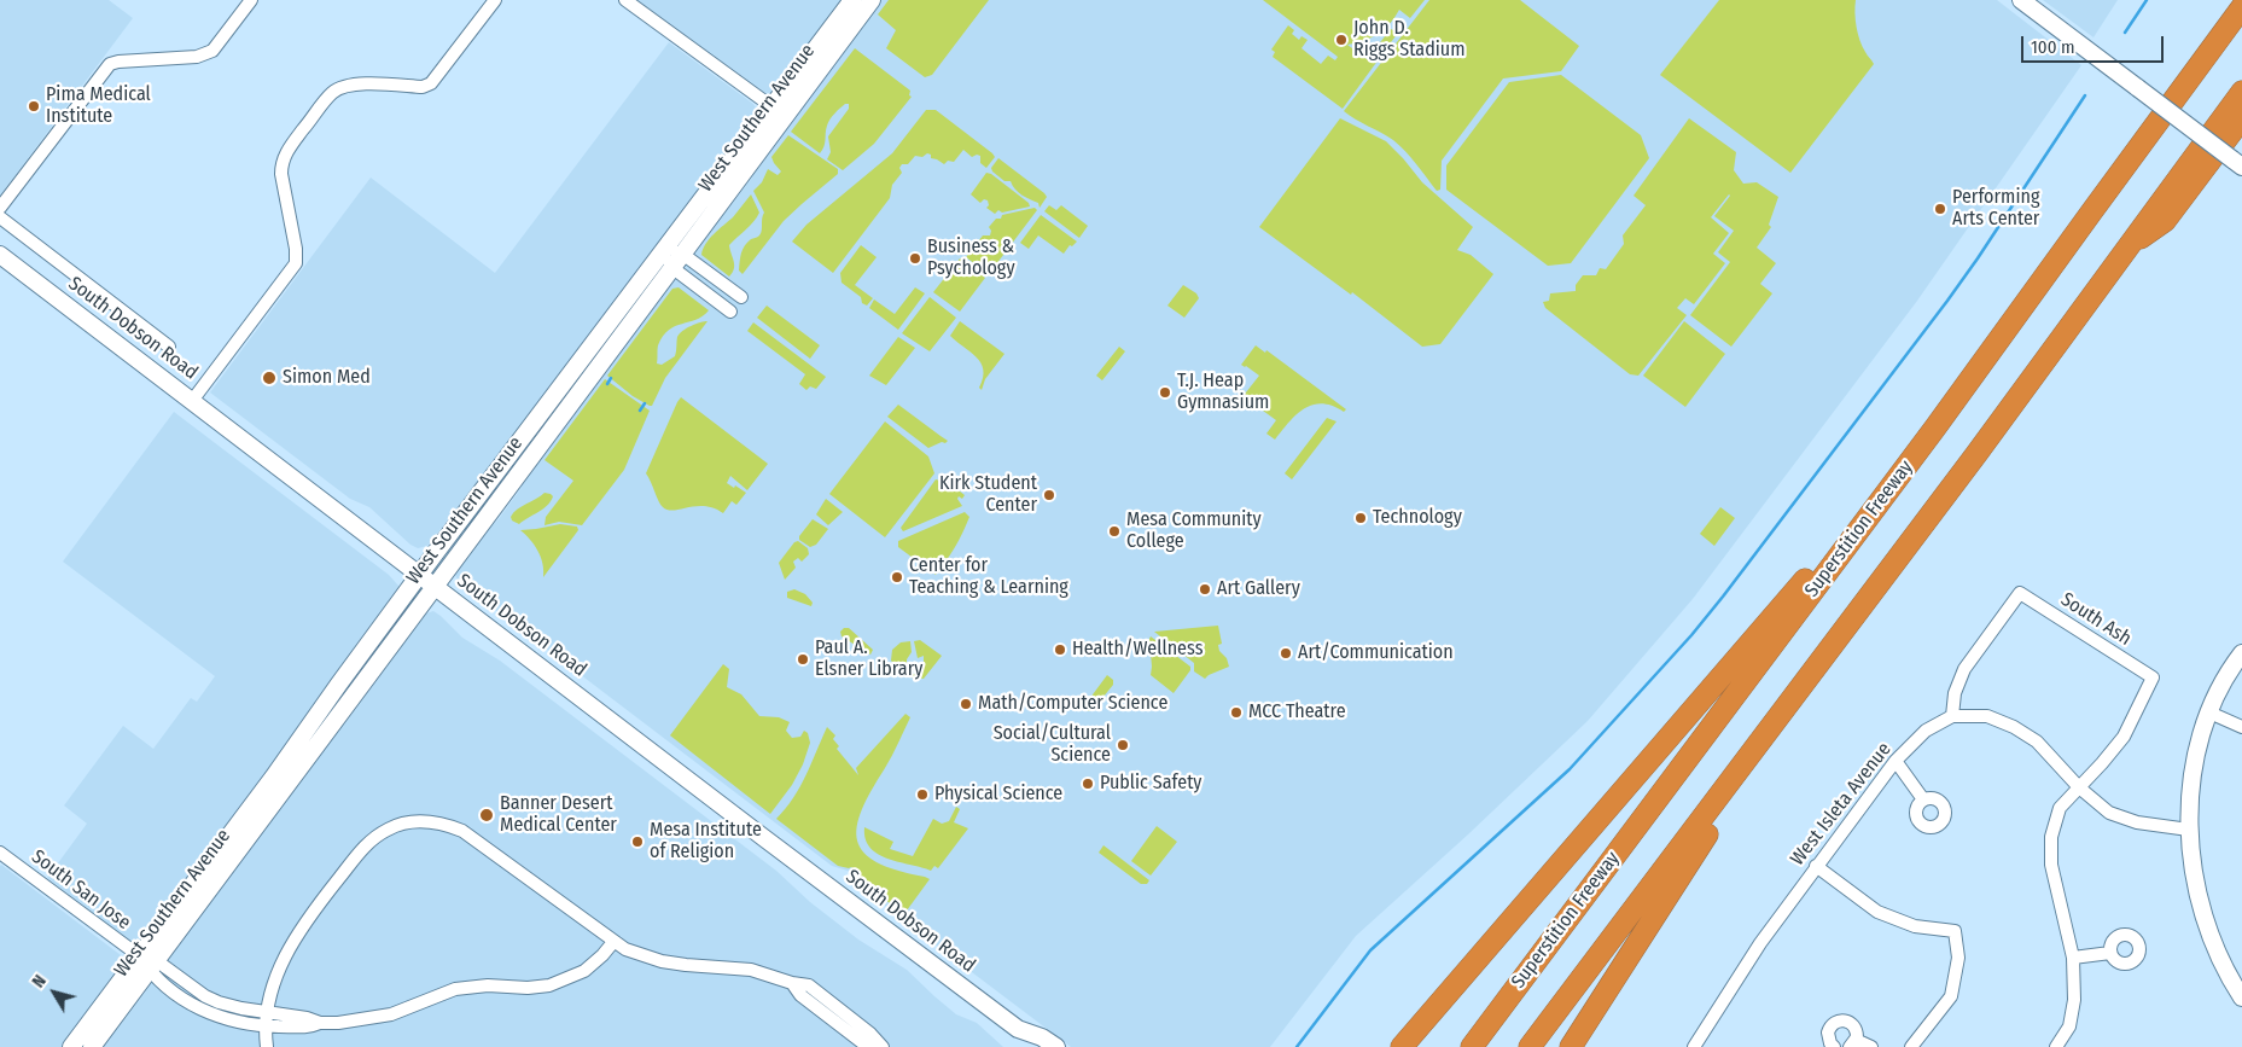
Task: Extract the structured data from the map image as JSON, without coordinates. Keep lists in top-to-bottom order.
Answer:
{
  "streets": {
    "highway": ["Superstition Freeway"],
    "main road": ["West Southern Avenue", "South Dobson Road"],
    "street": ["South Ash", "West Isleta Avenue", "South San Jose"]
  },
  "crossings": [
    ["West Southern Avenue", "South Dobson Road"],
    ["West Southern Avenue", "South San Jose"],
    ["South Ash", "West Isleta Avenue"]
  ],
  "places": [
    "John D. Riggs Stadium",
    "Pima Medical Institute",
    "Performing Arts Center",
    "Business & Psychology",
    "Simon Med",
    "T.J. Heap Gymnasium",
    "Kirk Student Center",
    "Technology",
    "Mesa Community College",
    "Center for Teaching & Learning",
    "Art Gallery",
    "Health/Wellness",
    "Art/Communication",
    "Paul A. Elsner Library",
    "Math/Computer Science",
    "MCC Theatre",
    "Social/Cultural Science",
    "Public Safety",
    "Physical Science",
    "Banner Desert Medical Center",
    "Mesa Institute of Religion"
  ],
  "scale_bar": "100 m",
  "north": "top left"
}
